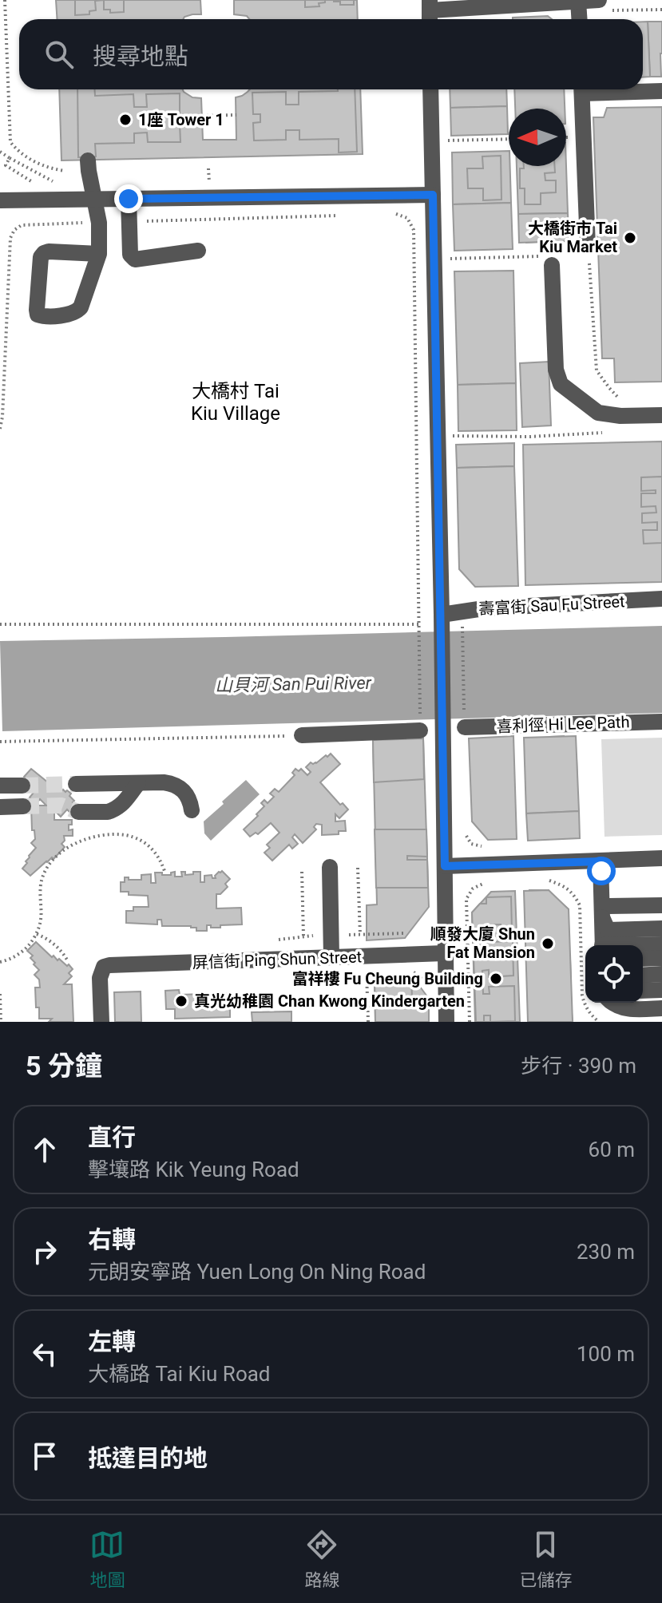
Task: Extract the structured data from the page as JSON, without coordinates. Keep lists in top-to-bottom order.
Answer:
{
  "streets": {
    "street": ["壽富街 Sau Fu Street", "喜利徑 Hi Lee Path", "屏信街 Ping Shun Street"]
  },
  "districts": ["大橋村 Tai Kiu Village"],
  "water": ["山貝河 San Pui River"],
  "places": [
    "1座 Tower 1",
    "大橋街市 Tai Kiu Market",
    "順發大廈 Shun Fat Mansion",
    "富祥樓 Fu Cheung Building",
    "真光幼稚園 Chan Kwong Kindergarten"
  ],
  "north": "left",
  "page": {
    "search": "搜尋地點",
    "heading": ["5 分鐘", "步行 · 390 m"],
    "list": [
      ["直行", "擊壤路 Kik Yeung Road", "60 m"],
      ["右轉", "元朗安寧路 Yuen Long On Ning Road", "230 m"],
      ["左轉", "大橋路 Tai Kiu Road", "100 m"],
      "抵達目的地"
    ],
    "nav": ["地圖", "路線", "已儲存"]
  }
}
